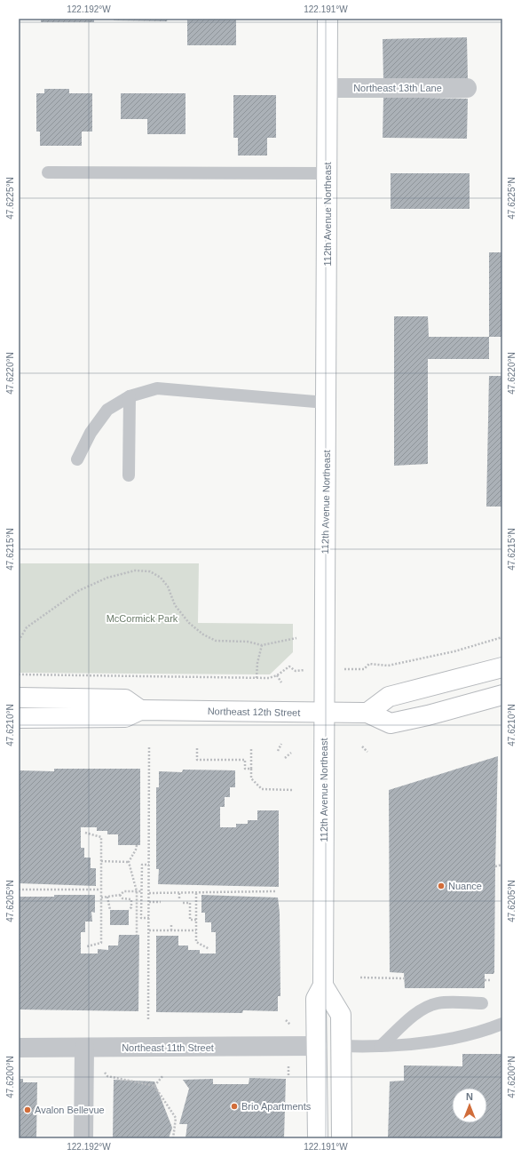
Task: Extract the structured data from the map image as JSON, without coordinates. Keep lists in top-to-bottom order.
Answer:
{
  "streets": {
    "main road": ["112th Avenue Northeast", "Northeast 12th Street"],
    "street": ["Northeast 13th Lane", "Northeast 11th Street"]
  },
  "crossings": [
    ["Northeast 13th Lane", "112th Avenue Northeast"],
    ["112th Avenue Northeast", "Northeast 12th Street"],
    ["112th Avenue Northeast", "Northeast 11th Street"]
  ],
  "parks": ["McCormick Park"],
  "places": ["Nuance", "Brio Apartments", "Avalon Bellevue"],
  "north": "top",
  "coordinates": [
    "122.192°W",
    "122.191°W",
    "47.6225°N",
    "47.6220°N",
    "47.6215°N",
    "47.6210°N",
    "47.6205°N",
    "47.6200°N"
  ]
}
